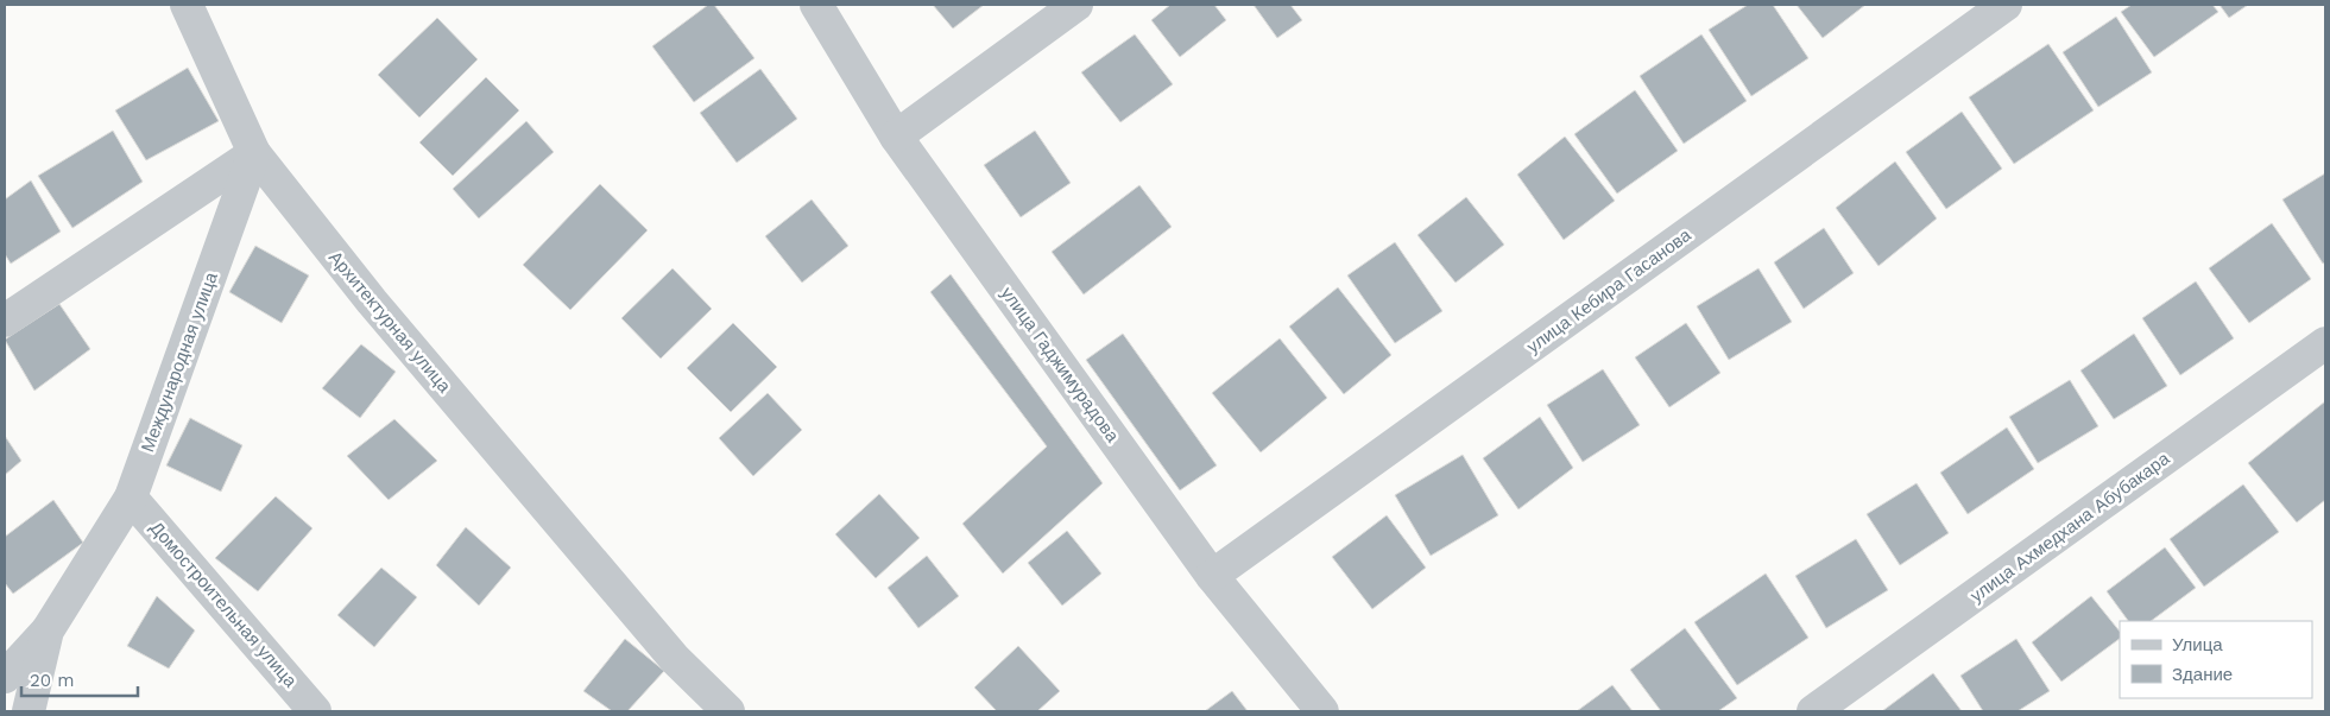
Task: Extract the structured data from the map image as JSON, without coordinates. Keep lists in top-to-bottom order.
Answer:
{
  "streets": {
    "street": [
      "улица Кебира Гасанова",
      "Архитектурная улица",
      "Международная улица",
      "улица Гаджимурадова",
      "улица Ахмедхана Абубакара",
      "Домостроительная улица"
    ]
  },
  "crossings": [
    ["улица Кебира Гасанова", "улица Гаджимурадова"],
    ["Архитектурная улица", "Международная улица"],
    ["Международная улица", "Домостроительная улица"]
  ],
  "legend": ["Улица", "Здание"],
  "scale_bar": "20 m"
}
